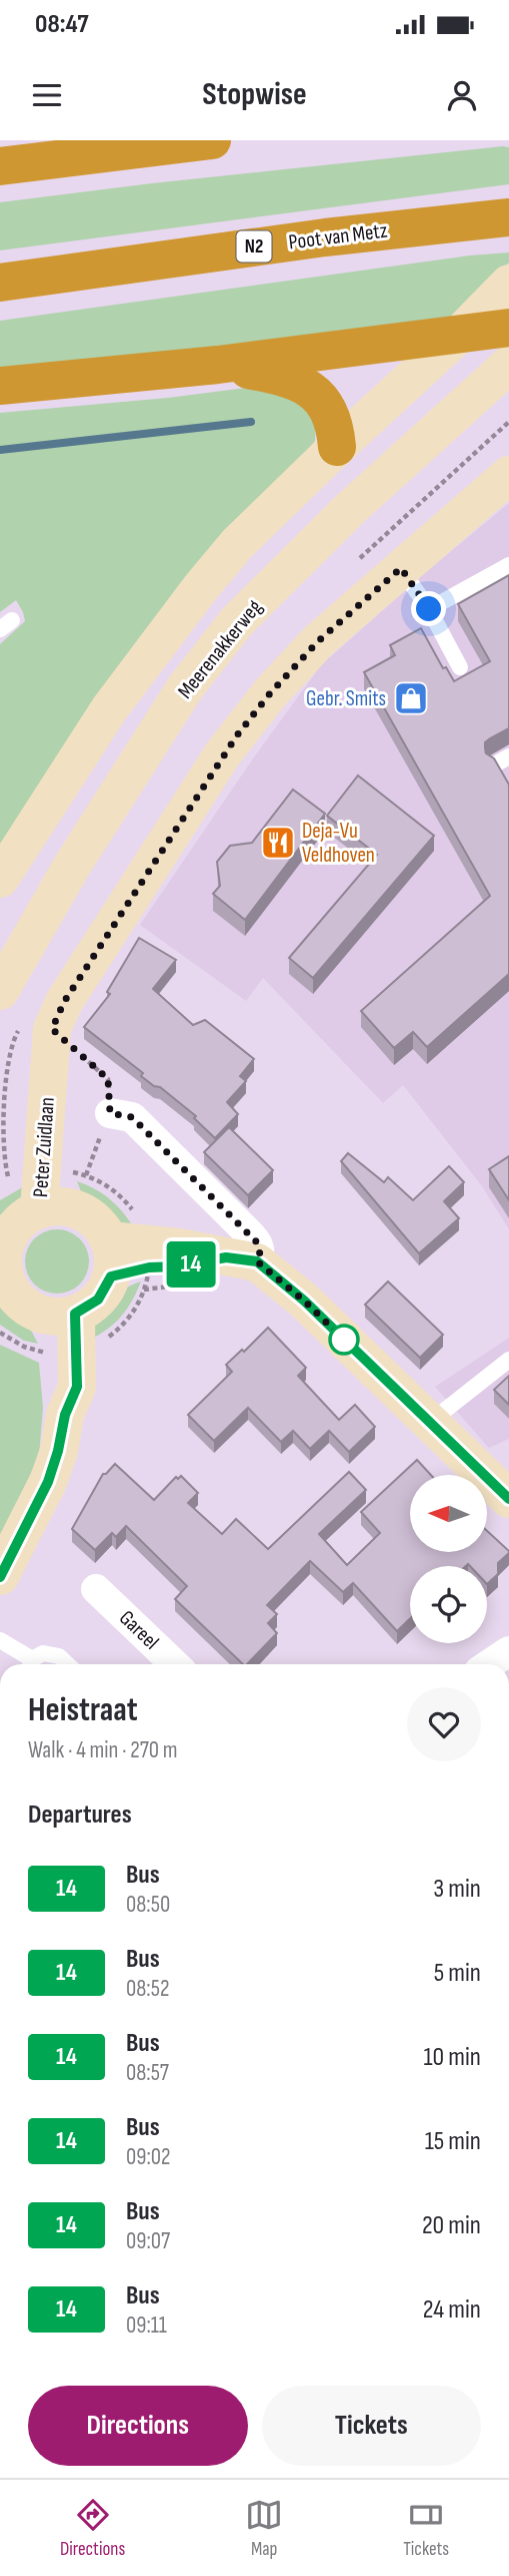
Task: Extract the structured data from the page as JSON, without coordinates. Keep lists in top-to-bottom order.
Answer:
{
  "streets": {
    "highway": ["Poot van Metz", "N2"],
    "street": ["Meerenakkerweg", "Peter Zuidlaan", "Gareel"]
  },
  "places": {
    "shop": ["Gebr. Smits"],
    "restaurant": ["Deja-Vu Veldhoven"]
  },
  "lines": ["bus line 14"],
  "north": "left",
  "page": {
    "status": "08:47",
    "header": "Stopwise",
    "on_map": "14",
    "heading": [
      ["Heistraat", "Walk · 4 min · 270 m"],
      "Departures"
    ],
    "list": [
      {
        "mark": "14",
        "name": "Bus",
        "note": "08:50",
        "value": "3 min"
      },
      {
        "mark": "14",
        "name": "Bus",
        "note": "08:52",
        "value": "5 min"
      },
      {
        "mark": "14",
        "name": "Bus",
        "note": "08:57",
        "value": "10 min"
      },
      {
        "mark": "14",
        "name": "Bus",
        "note": "09:02",
        "value": "15 min"
      },
      {
        "mark": "14",
        "name": "Bus",
        "note": "09:07",
        "value": "20 min"
      },
      {
        "mark": "14",
        "name": "Bus",
        "note": "09:11",
        "value": "24 min"
      }
    ],
    "buttons": ["Directions", "Tickets"],
    "tabs": ["Directions", "Map", "Tickets"]
  }
}
